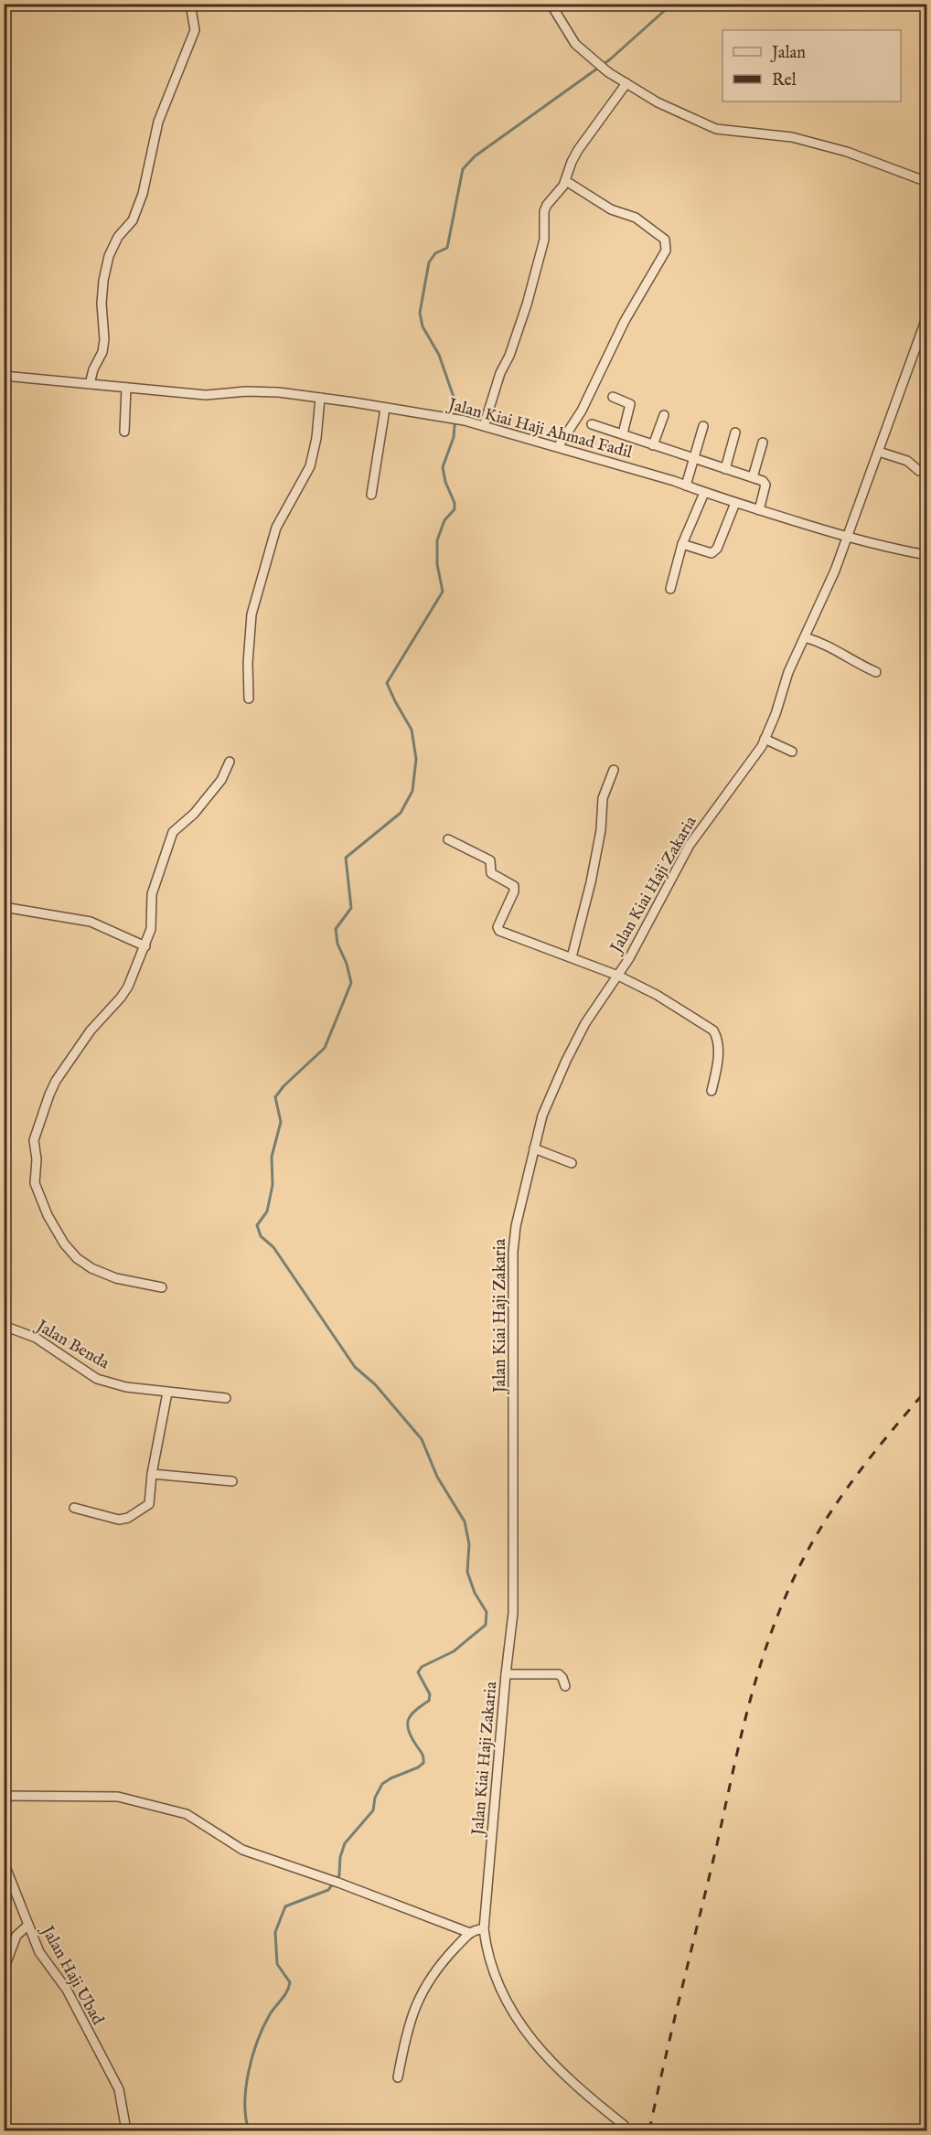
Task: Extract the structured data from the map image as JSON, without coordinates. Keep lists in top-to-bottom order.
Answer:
{
  "streets": {
    "street": [
      "Jalan Kiai Haji Ahmad Fadil",
      "Jalan Kiai Haji Zakaria",
      "Jalan Benda",
      "Jalan Haji Ubad"
    ]
  },
  "crossings": [
    ["Jalan Kiai Haji Ahmad Fadil", "Jalan Kiai Haji Zakaria"]
  ],
  "legend": ["Jalan", "Rel"]
}
